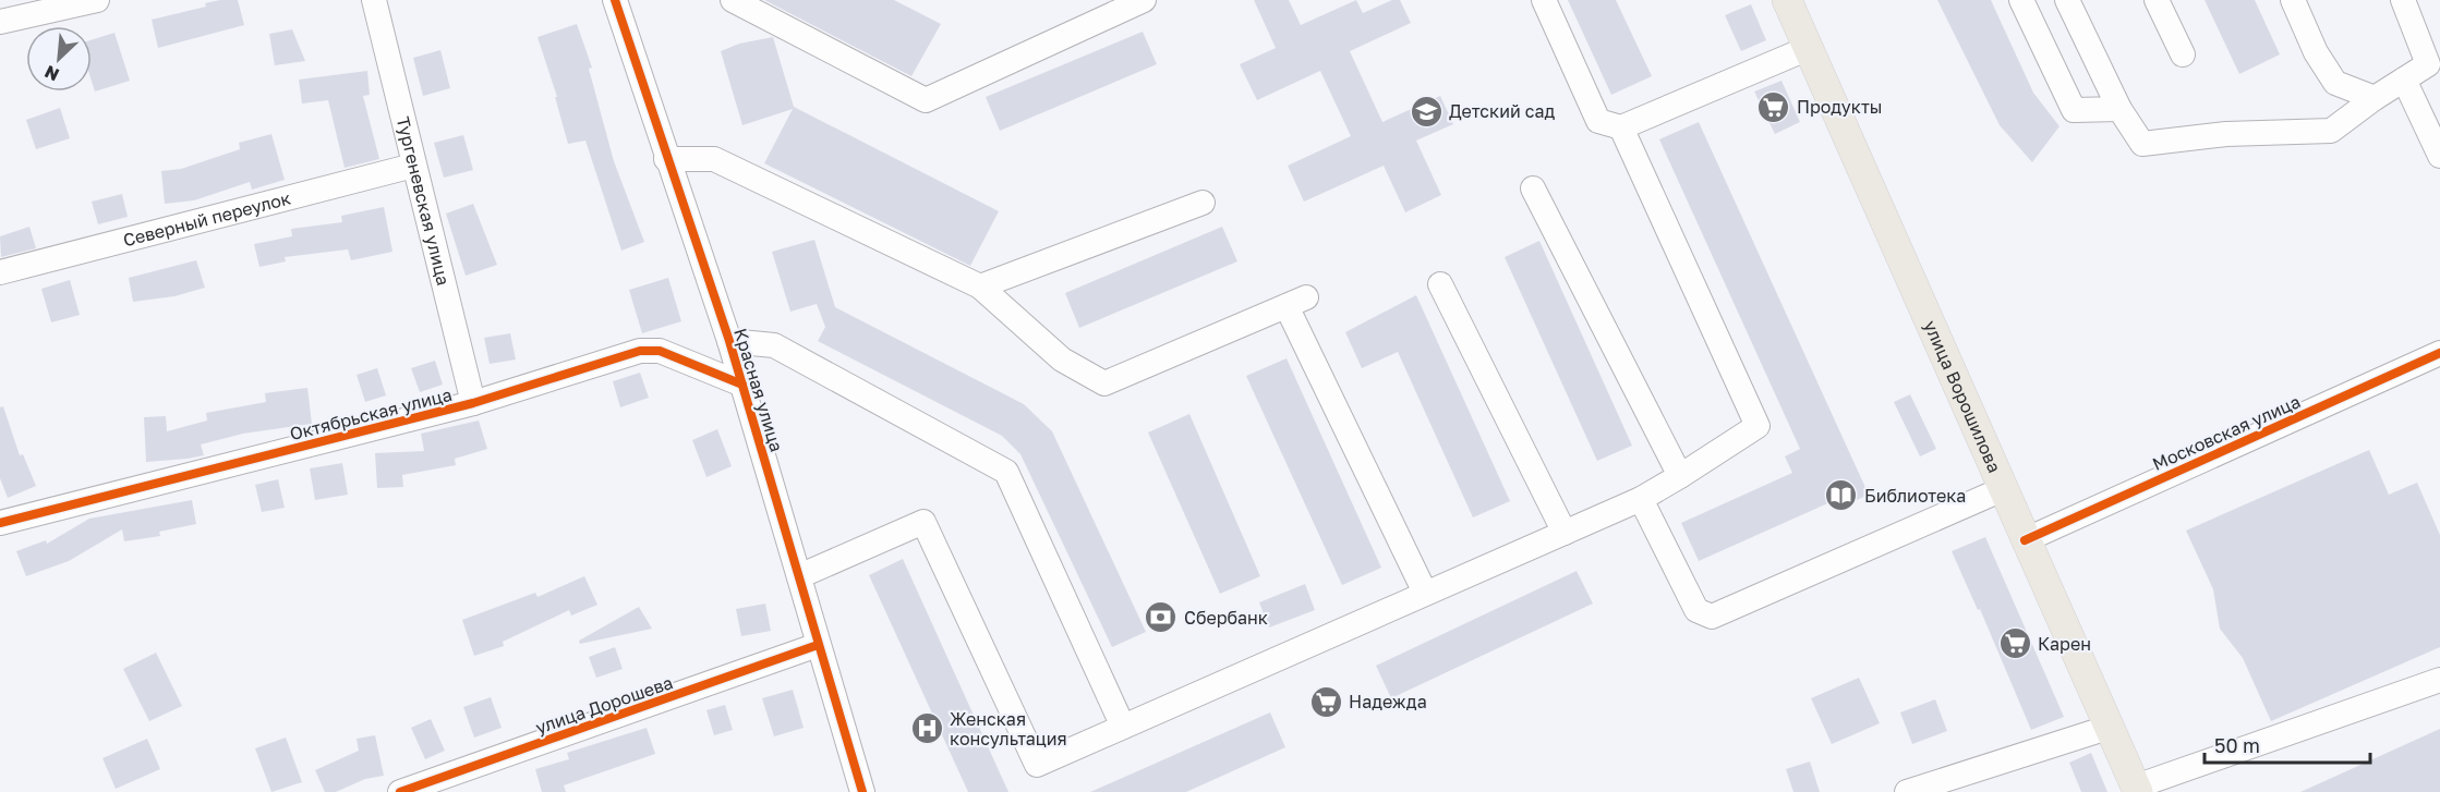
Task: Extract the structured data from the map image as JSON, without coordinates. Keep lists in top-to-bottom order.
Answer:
{
  "streets": {
    "main road": ["улица Ворошилова"],
    "street": [
      "Тургеневская улица",
      "Северный переулок",
      "Красная улица",
      "Октябрьская улица",
      "Московская улица",
      "улица Дорошева"
    ]
  },
  "crossings": [
    ["Тургеневская улица", "Северный переулок"],
    ["Тургеневская улица", "Октябрьская улица"],
    ["Красная улица", "Октябрьская улица"],
    ["Красная улица", "улица Дорошева"],
    ["улица Ворошилова", "Московская улица"]
  ],
  "places": {
    "supermarket": ["Продукты", "Карен", "Надежда"],
    "school or university": ["Детский сад"],
    "library": ["Библиотека"],
    "bank": ["Сбербанк"],
    "hospital": ["Женская консультация"]
  },
  "scale_bar": "50 m",
  "north": "bottom left"
}
